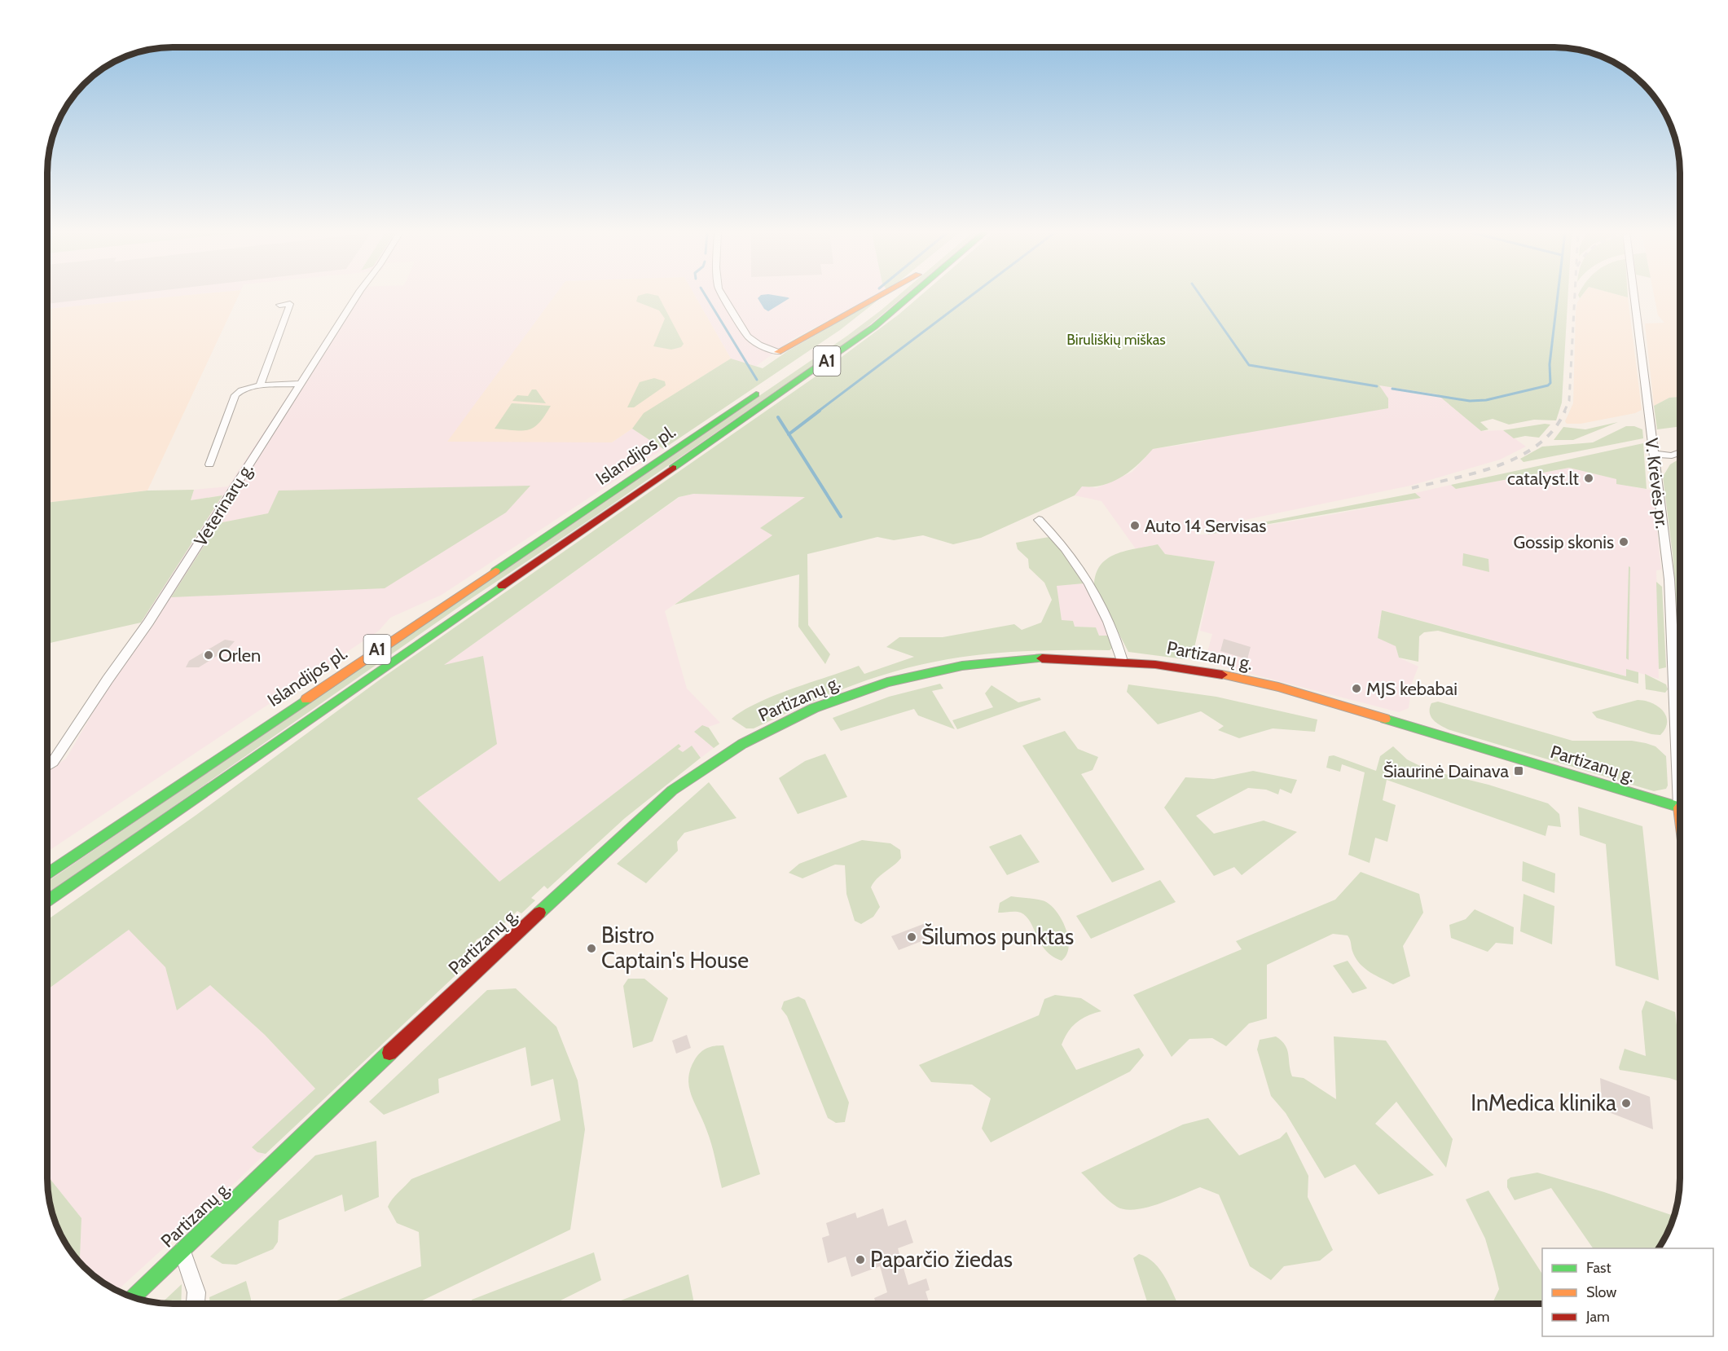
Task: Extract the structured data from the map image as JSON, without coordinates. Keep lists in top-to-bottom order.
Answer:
{
  "streets": {
    "main road": ["A1", "Islandijos pl.", "Partizanų g."],
    "street": ["V. Krėvės pr.", "Veterinarų g."]
  },
  "parks": ["Biruliškių miškas"],
  "places": {
    "other": [
      "catalyst.lt",
      "Auto 14 Servisas",
      "Gossip skonis",
      "Orlen",
      "MJS kebabai",
      "Šilumos punktas",
      "Bistro Captain's House",
      "InMedica klinika",
      "Paparčio žiedas"
    ],
    "transit": ["Šiaurinė Dainava"]
  },
  "legend": ["Fast", "Slow", "Jam"]
}
